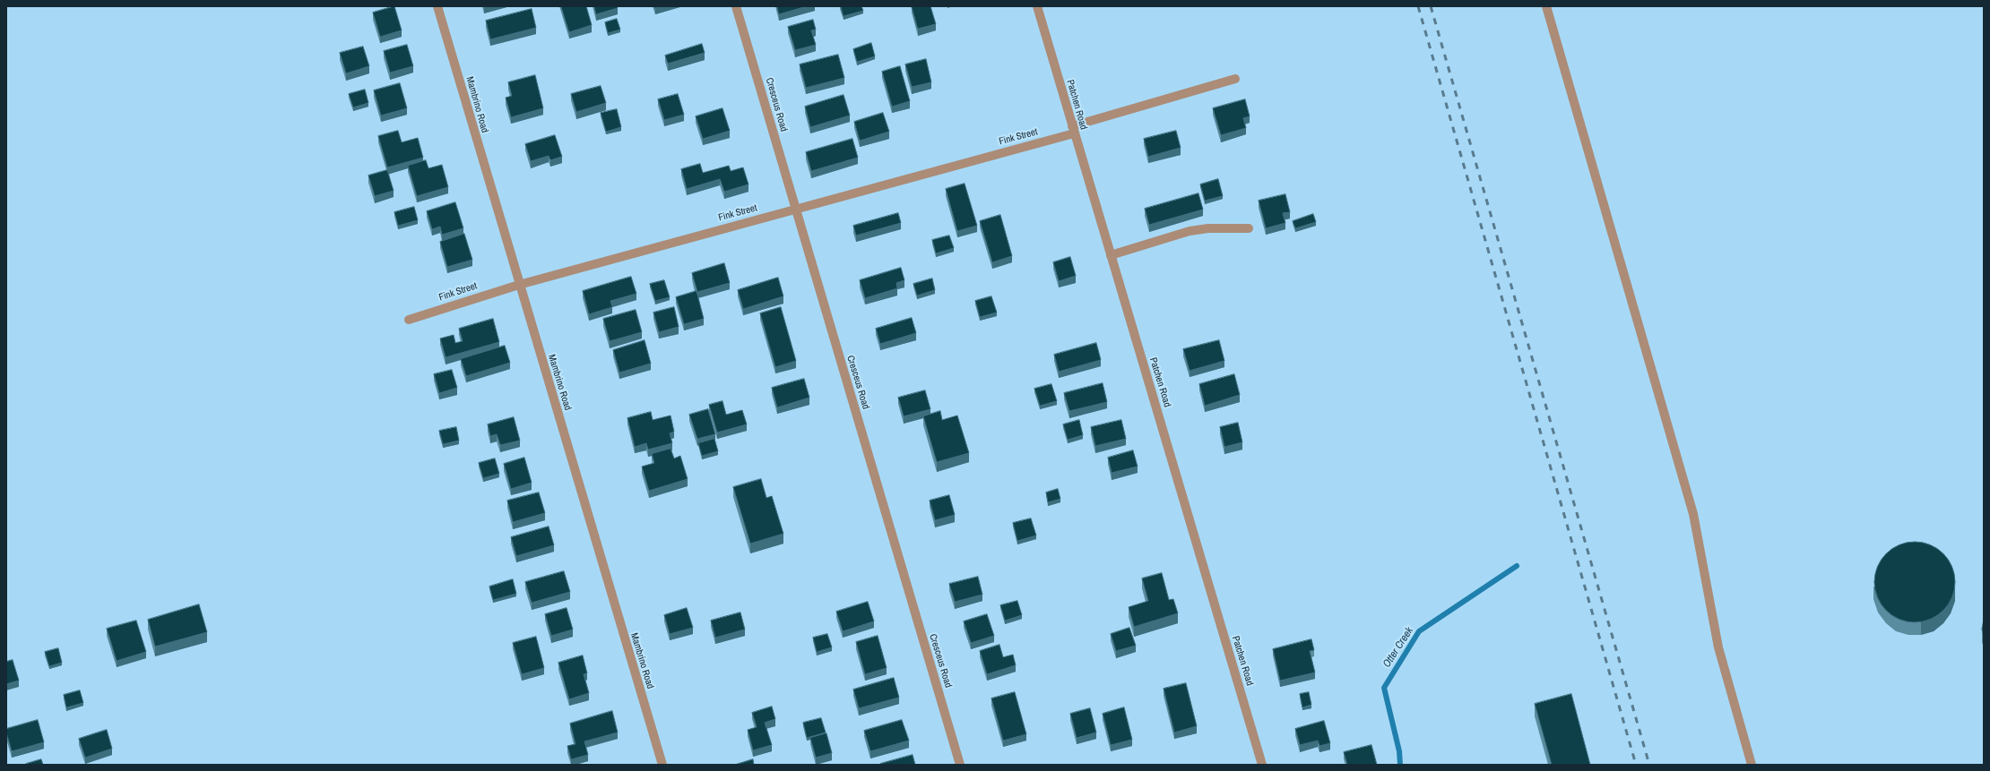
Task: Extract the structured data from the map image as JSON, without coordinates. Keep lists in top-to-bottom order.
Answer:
{
  "streets": {
    "street": [
      "Mambrino Road",
      "Cresceus Road",
      "Patchen Road",
      "Fink Street"
    ]
  },
  "crossings": [
    ["Mambrino Road", "Fink Street"],
    ["Cresceus Road", "Fink Street"],
    ["Patchen Road", "Fink Street"]
  ],
  "water": ["Otter Creek"]
}
